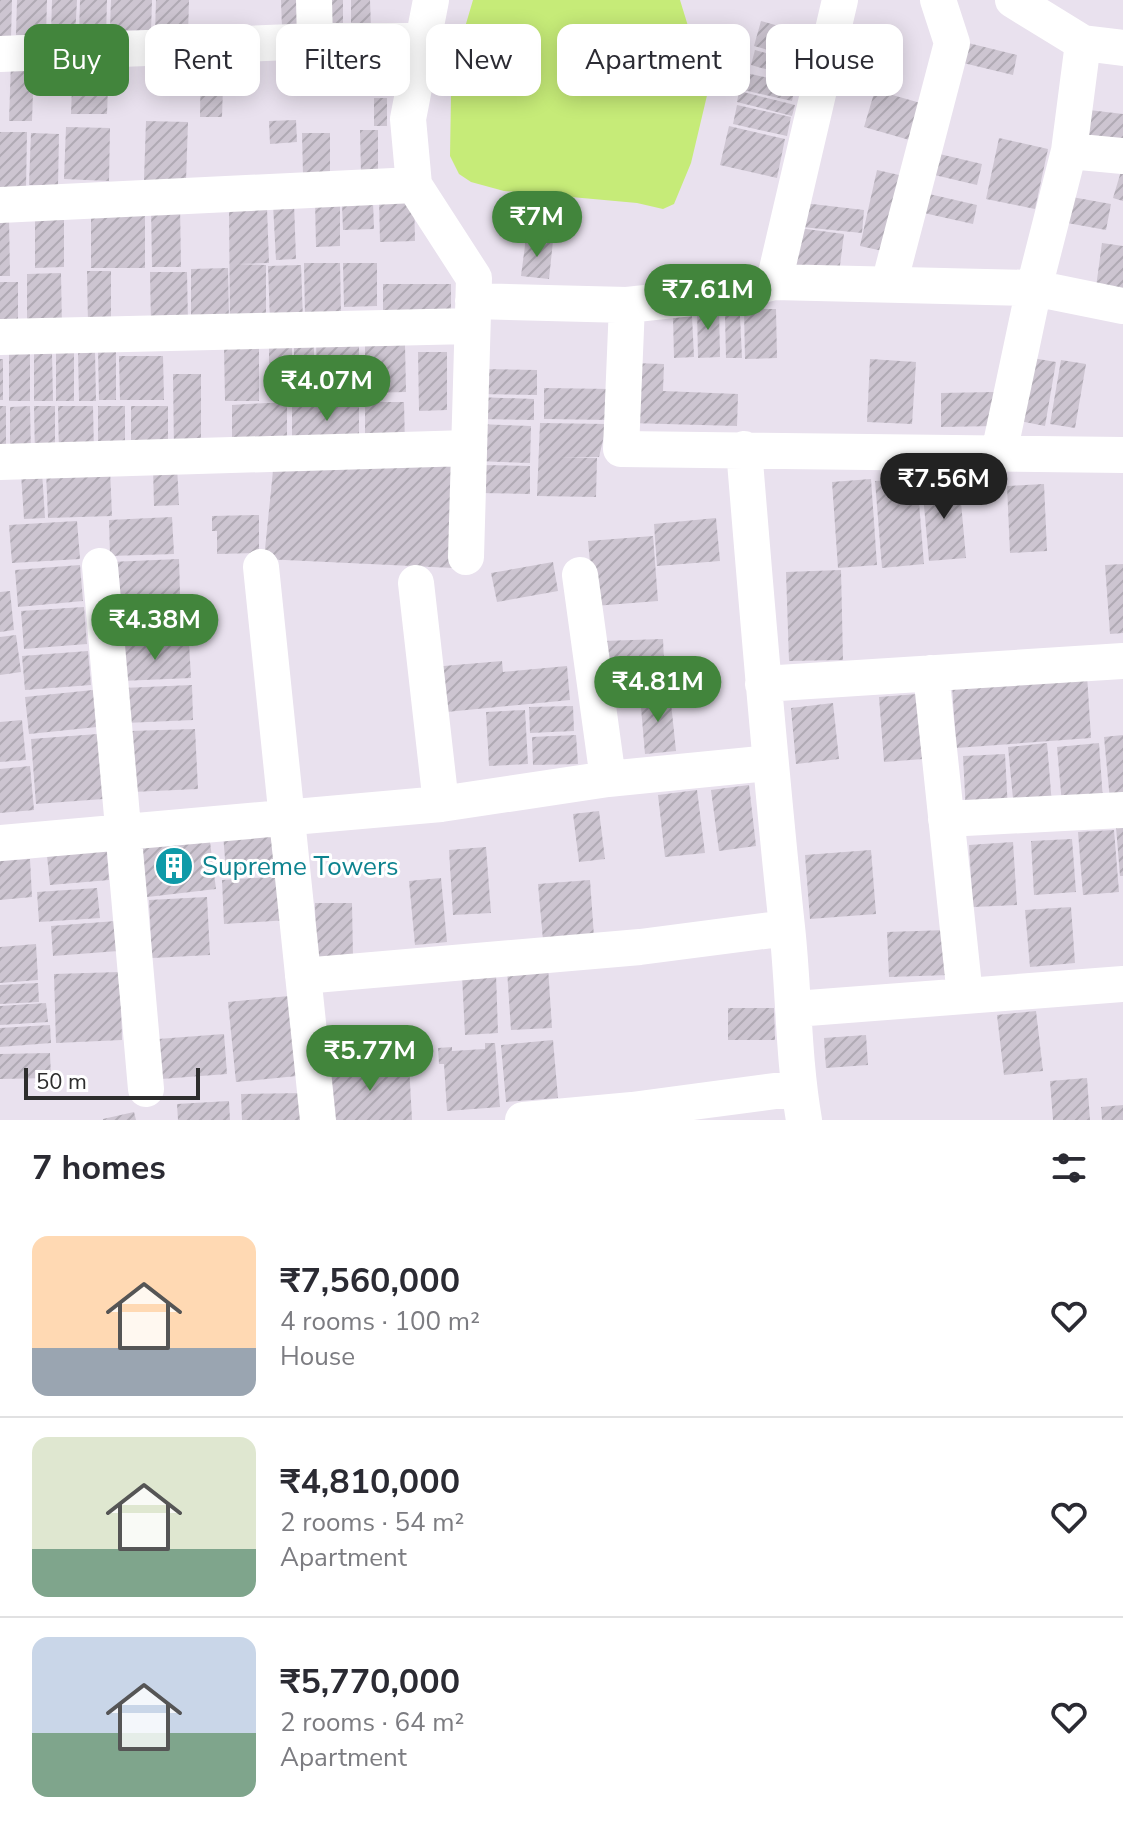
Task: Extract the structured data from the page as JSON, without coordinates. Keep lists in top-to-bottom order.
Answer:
{
  "places": {
    "building": ["Supreme Towers"]
  },
  "scale_bar": "50 m",
  "page": {
    "chip": [
      "Buy",
      "Rent",
      "Filters",
      "New",
      "Apartment",
      "House"
    ],
    "price": [
      "₹7M",
      "₹7.61M",
      "₹4.07M",
      "₹7.56M",
      "₹4.38M",
      "₹4.81M",
      "₹5.77M"
    ],
    "scale": "50 m",
    "heading": "7 homes",
    "list": [
      {
        "name": "₹7,560,000",
        "note": "4 rooms · 100 m² · House"
      },
      {
        "name": "₹4,810,000",
        "note": "2 rooms · 54 m² · Apartment"
      },
      {
        "name": "₹5,770,000",
        "note": "2 rooms · 64 m² · Apartment"
      }
    ]
  }
}
